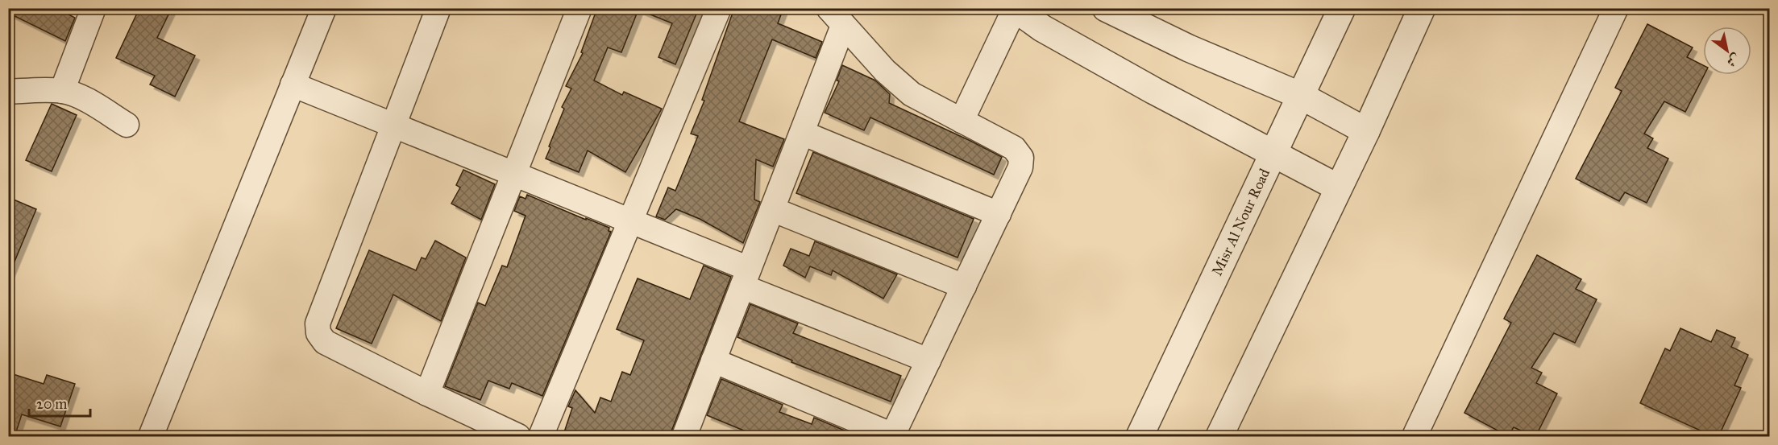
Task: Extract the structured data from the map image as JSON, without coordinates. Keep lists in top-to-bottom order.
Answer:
{
  "streets": {
    "street": ["Misr Al Nour Road"]
  },
  "scale_bar": "20 m",
  "north": "bottom right"
}
